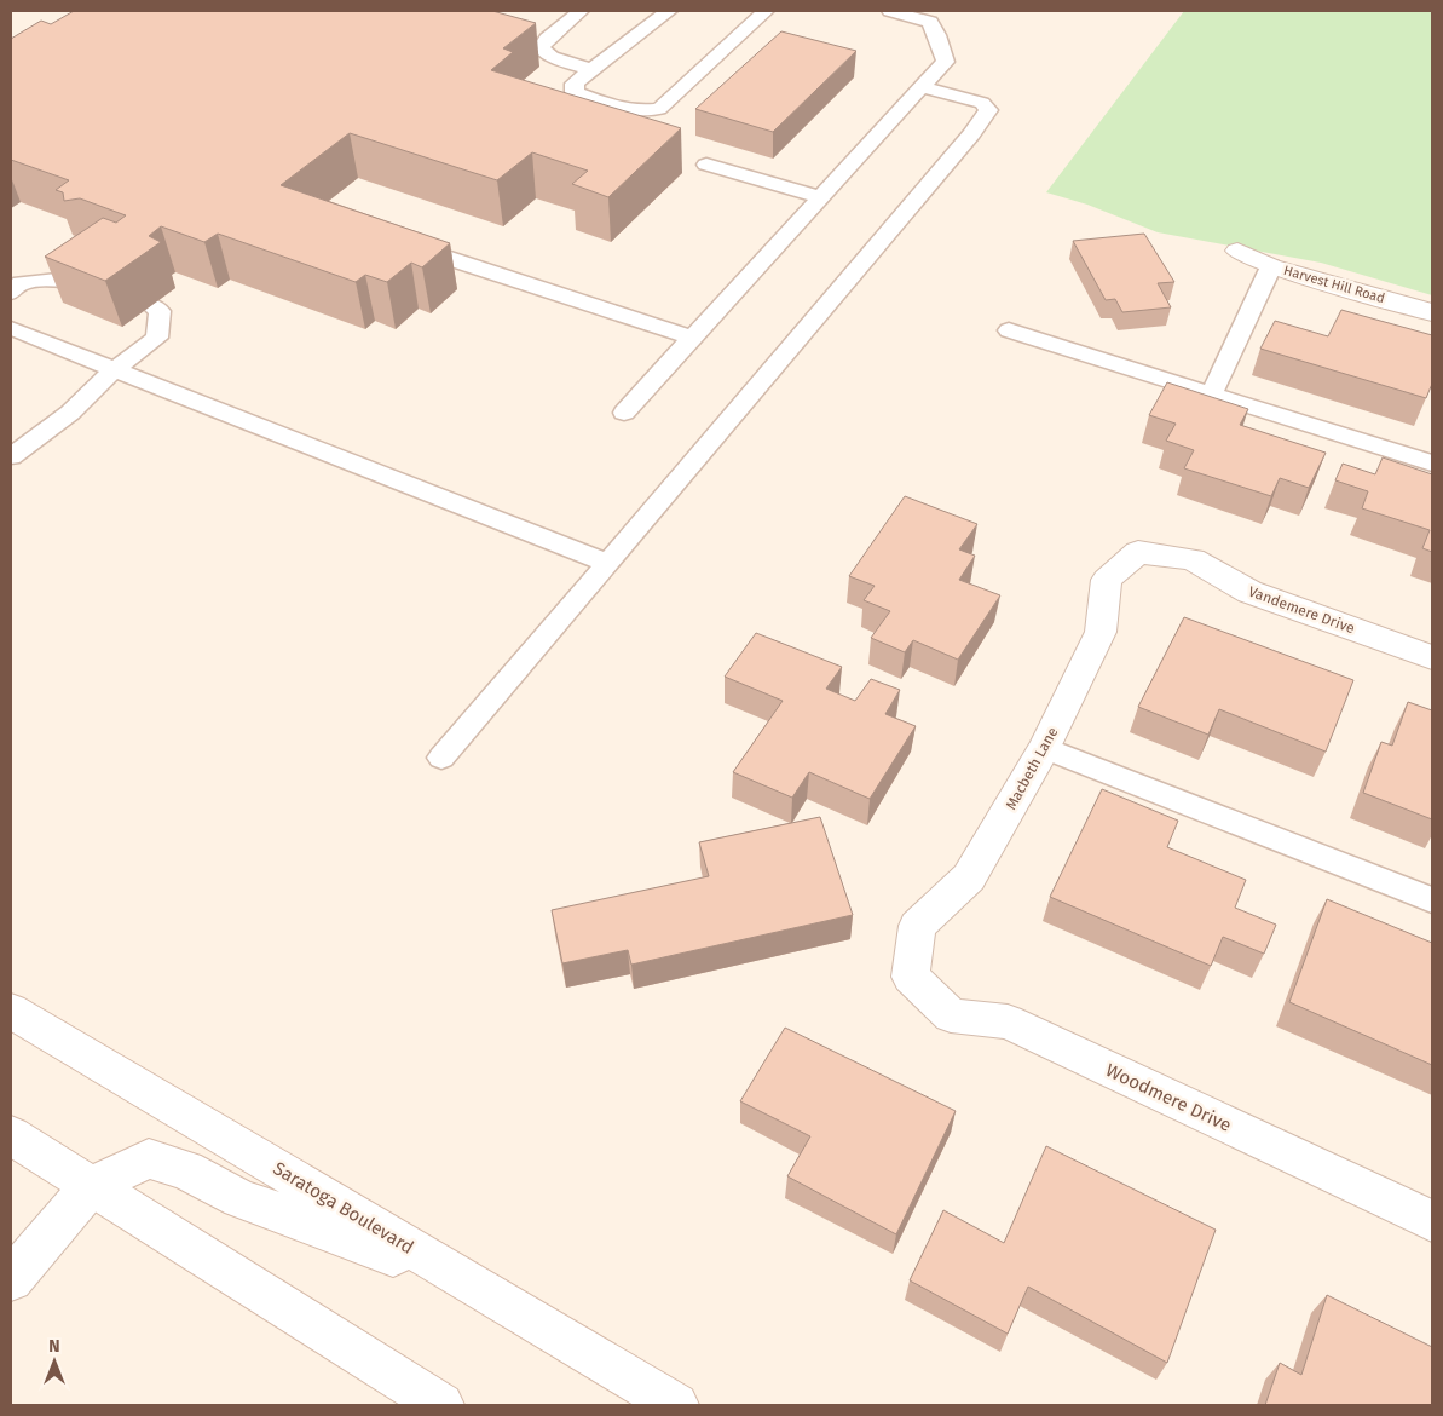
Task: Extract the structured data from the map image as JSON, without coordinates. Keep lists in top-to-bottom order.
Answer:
{
  "streets": {
    "street": [
      "Harvest Hill Road",
      "Vandemere Drive",
      "Macbeth Lane",
      "Woodmere Drive",
      "Saratoga Boulevard"
    ]
  },
  "crossings": [
    ["Vandemere Drive", "Macbeth Lane"],
    ["Macbeth Lane", "Woodmere Drive"]
  ],
  "north": "top"
}
